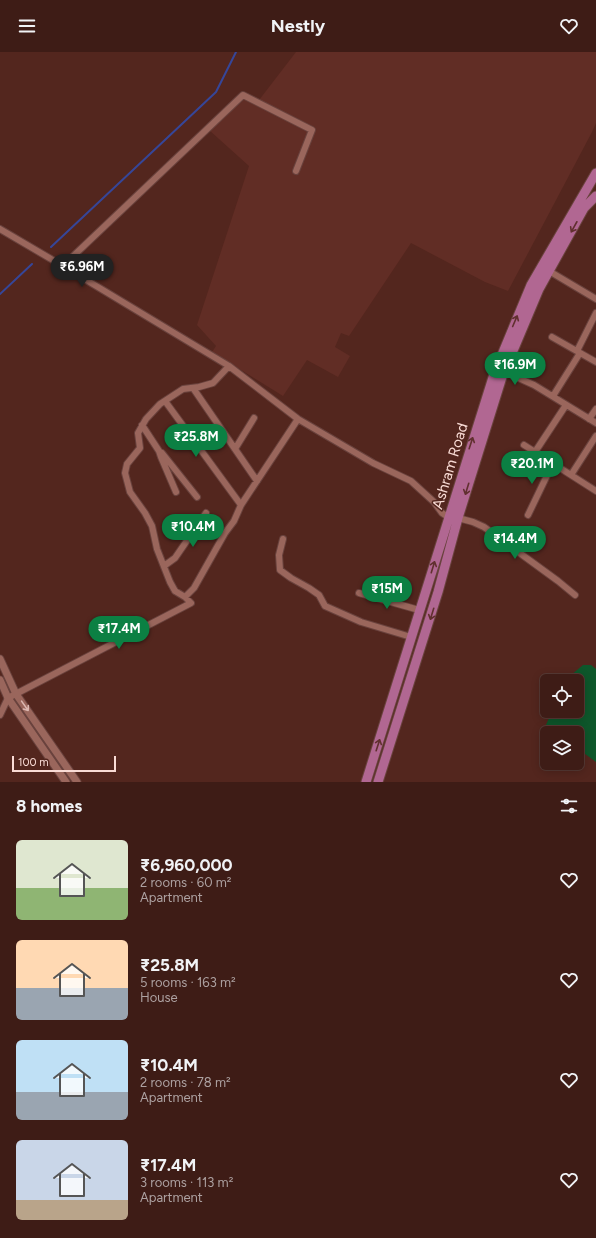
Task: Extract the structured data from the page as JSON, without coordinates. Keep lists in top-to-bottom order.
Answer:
{
  "streets": {
    "main road": ["Ashram Road"]
  },
  "scale_bar": "100 m",
  "page": {
    "header": "Nestly",
    "price": [
      "₹6.96M",
      "₹16.9M",
      "₹25.8M",
      "₹20.1M",
      "₹10.4M",
      "₹14.4M",
      "₹15M",
      "₹17.4M"
    ],
    "scale": "100 m",
    "heading": "8 homes",
    "list": [
      {
        "name": "₹6,960,000",
        "note": "2 rooms · 60 m² · Apartment"
      },
      {
        "name": "₹25.8M",
        "note": "5 rooms · 163 m² · House"
      },
      {
        "name": "₹10.4M",
        "note": "2 rooms · 78 m² · Apartment"
      },
      {
        "name": "₹17.4M",
        "note": "3 rooms · 113 m² · Apartment"
      }
    ]
  }
}
